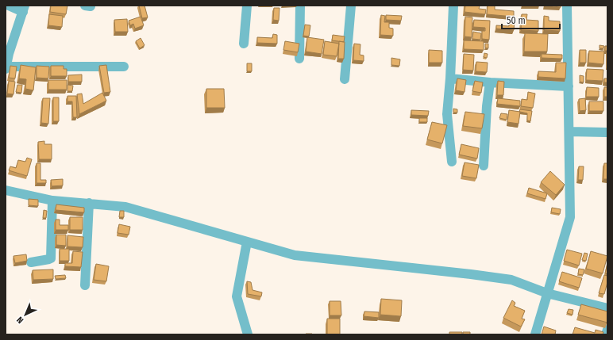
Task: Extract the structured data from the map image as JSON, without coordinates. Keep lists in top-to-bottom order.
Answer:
{
  "scale_bar": "50 m",
  "north": "bottom left"
}
